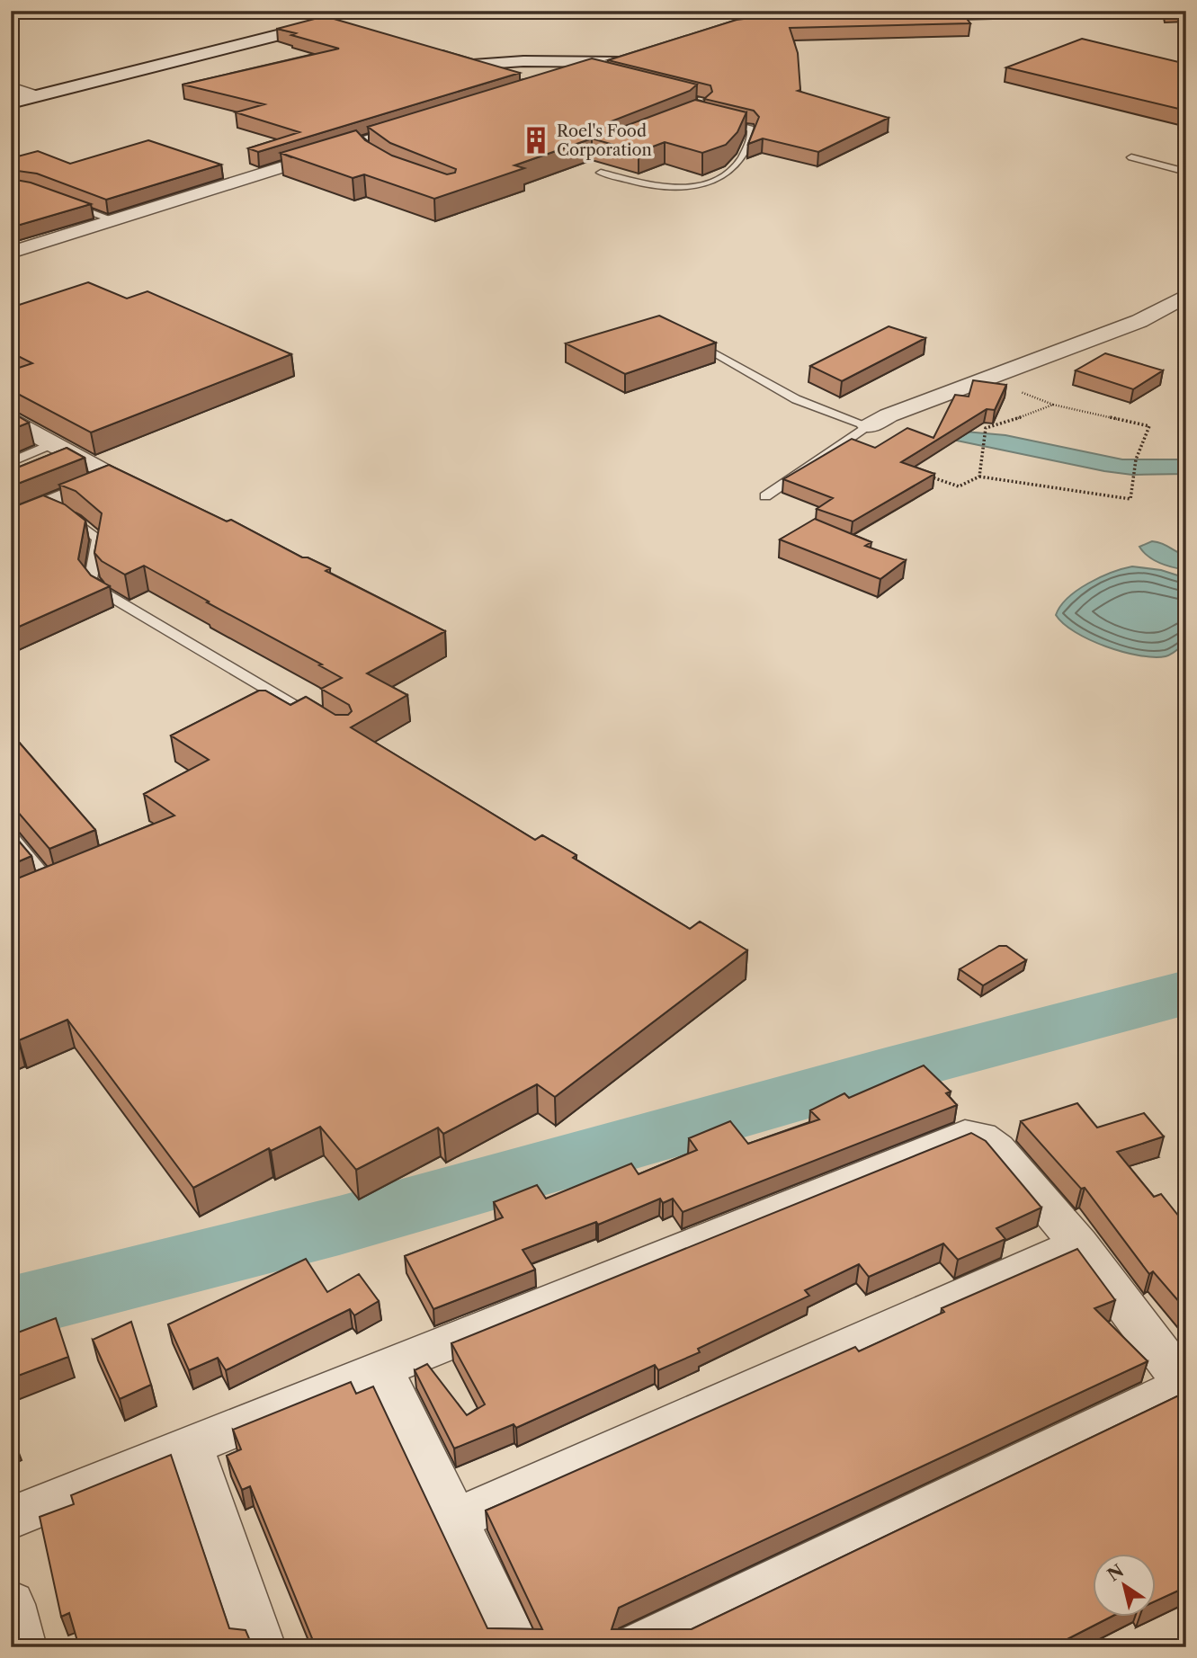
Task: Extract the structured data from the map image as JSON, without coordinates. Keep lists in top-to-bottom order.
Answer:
{
  "places": {
    "building": ["Roel's Food Corporation"]
  },
  "north": "top left"
}
